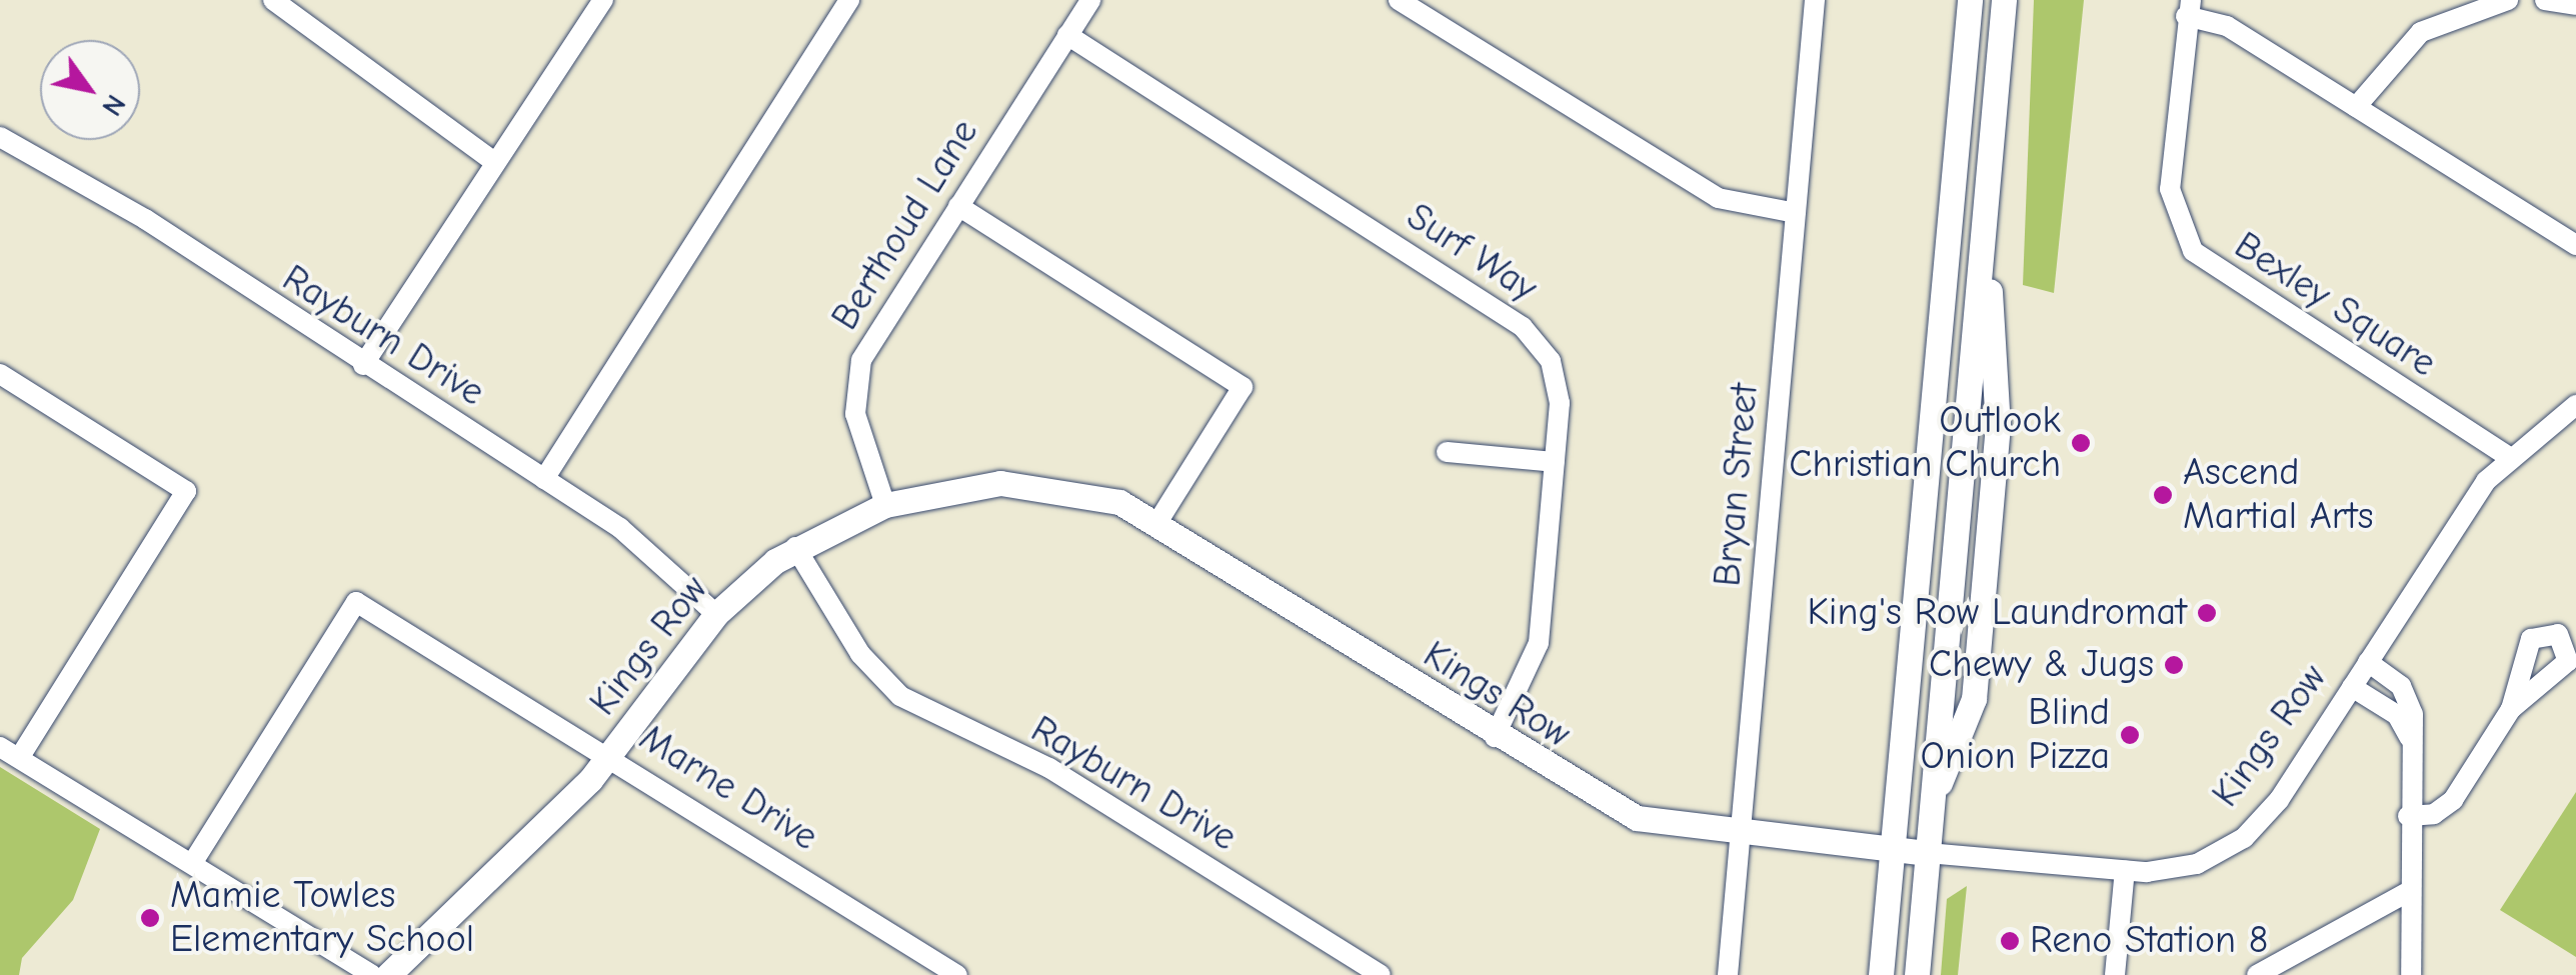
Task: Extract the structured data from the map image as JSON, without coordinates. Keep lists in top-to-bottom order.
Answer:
{
  "streets": {
    "main road": ["Kings Row"],
    "street": [
      "Berthoud Lane",
      "Surf Way",
      "Bexley Square",
      "Rayburn Drive",
      "Bryan Street",
      "Marne Drive"
    ]
  },
  "crossings": [
    ["Berthoud Lane", "Surf Way"],
    ["Berthoud Lane", "Kings Row"],
    ["Surf Way", "Kings Row"],
    ["Bexley Square", "Kings Row"],
    ["Rayburn Drive", "Kings Row"],
    ["Bryan Street", "Kings Row"],
    ["Kings Row", "Marne Drive"]
  ],
  "places": [
    "Outlook Christian Church",
    "Ascend Martial Arts",
    "King's Row Laundromat",
    "Chewy & Jugs",
    "Blind Onion Pizza",
    "Mamie Towles Elementary School",
    "Reno Station 8"
  ],
  "north": "bottom right"
}
